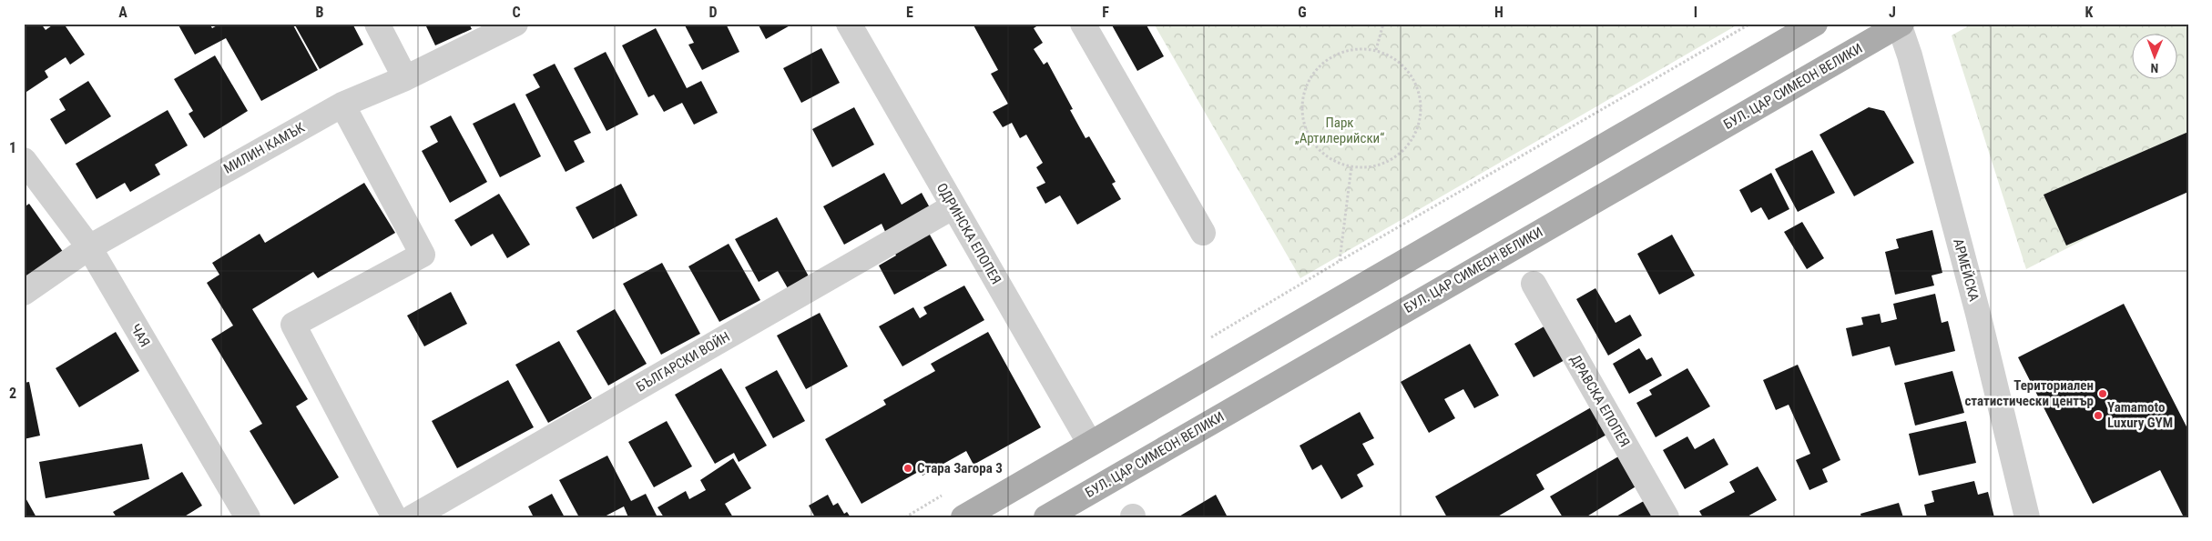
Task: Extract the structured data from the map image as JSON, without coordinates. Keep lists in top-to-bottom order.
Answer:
{
  "streets": {
    "main road": ["БУЛ. ЦАР СИМЕОН ВЕЛИКИ"],
    "street": [
      "МИЛИН КАМЪК",
      "ОДРИНСКА ЕПОПЕЯ",
      "АРМЕЙСКА",
      "ЧАЯ",
      "БЪЛГАРСКИ ВОЙН",
      "ДРАВСКА ЕПОПЕЯ"
    ]
  },
  "crossings": [
    ["БУЛ. ЦАР СИМЕОН ВЕЛИКИ", "АРМЕЙСКА"],
    ["МИЛИН КАМЪК", "ЧАЯ"],
    ["ОДРИНСКА ЕПОПЕЯ", "БЪЛГАРСКИ ВОЙН"]
  ],
  "parks": ["Парк „Артилерийски“"],
  "places": ["Териториален статистически център", "Yamamoto Luxury GYM", "Стара Загора 3"],
  "north": "bottom",
  "grid": {
    "columns": [
      "A",
      "B",
      "C",
      "D",
      "E",
      "F",
      "G",
      "H",
      "I",
      "J",
      "K"
    ],
    "rows": ["1", "2"]
  }
}
